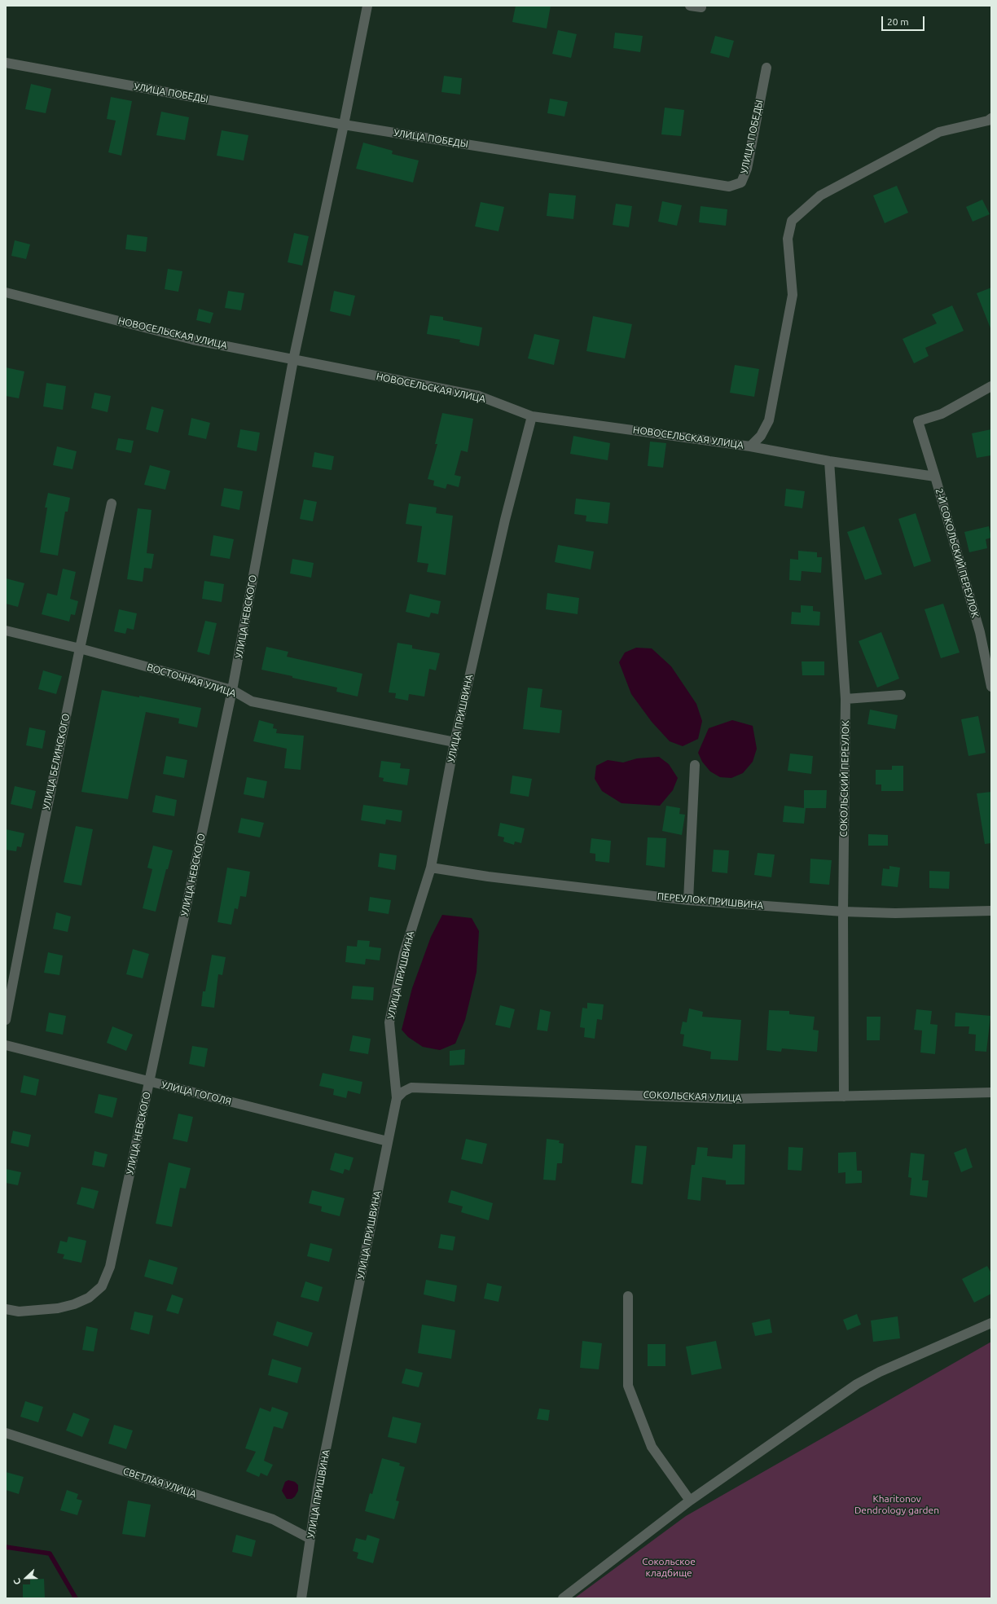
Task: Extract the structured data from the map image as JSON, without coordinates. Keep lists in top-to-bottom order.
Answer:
{
  "streets": {
    "street": [
      "УЛИЦА ПОБЕДЫ",
      "НОВОСЕЛЬСКАЯ УЛИЦА",
      "2-Й СОКОЛЬСКИЙ ПЕРЕУЛОК",
      "УЛИЦА НЕВСКОГО",
      "ВОСТОЧНАЯ УЛИЦА",
      "УЛИЦА ПРИШВИНА",
      "УЛИЦА БЕЛИНСКОГО",
      "СОКОЛЬСКИЙ ПЕРЕУЛОК",
      "ПЕРЕУЛОК ПРИШВИНА",
      "УЛИЦА ГОГОЛЯ",
      "СОКОЛЬСКАЯ УЛИЦА",
      "СВЕТЛАЯ УЛИЦА"
    ]
  },
  "crossings": [
    ["УЛИЦА ПОБЕДЫ", "УЛИЦА НЕВСКОГО"],
    ["НОВОСЕЛЬСКАЯ УЛИЦА", "2-Й СОКОЛЬСКИЙ ПЕРЕУЛОК"],
    ["НОВОСЕЛЬСКАЯ УЛИЦА", "УЛИЦА НЕВСКОГО"],
    ["НОВОСЕЛЬСКАЯ УЛИЦА", "УЛИЦА ПРИШВИНА"],
    ["НОВОСЕЛЬСКАЯ УЛИЦА", "СОКОЛЬСКИЙ ПЕРЕУЛОК"],
    ["УЛИЦА НЕВСКОГО", "ВОСТОЧНАЯ УЛИЦА"],
    ["УЛИЦА НЕВСКОГО", "УЛИЦА ГОГОЛЯ"],
    ["ВОСТОЧНАЯ УЛИЦА", "УЛИЦА ПРИШВИНА"],
    ["ВОСТОЧНАЯ УЛИЦА", "УЛИЦА БЕЛИНСКОГО"],
    ["УЛИЦА ПРИШВИНА", "ПЕРЕУЛОК ПРИШВИНА"],
    ["УЛИЦА ПРИШВИНА", "УЛИЦА ГОГОЛЯ"],
    ["УЛИЦА ПРИШВИНА", "СОКОЛЬСКАЯ УЛИЦА"],
    ["УЛИЦА ПРИШВИНА", "СВЕТЛАЯ УЛИЦА"],
    ["СОКОЛЬСКИЙ ПЕРЕУЛОК", "ПЕРЕУЛОК ПРИШВИНА"],
    ["СОКОЛЬСКИЙ ПЕРЕУЛОК", "СОКОЛЬСКАЯ УЛИЦА"]
  ],
  "parks": ["Kharitonov Dendrology garden", "Сокольское кладбище"],
  "scale_bar": "20 m",
  "north": "left"
}
